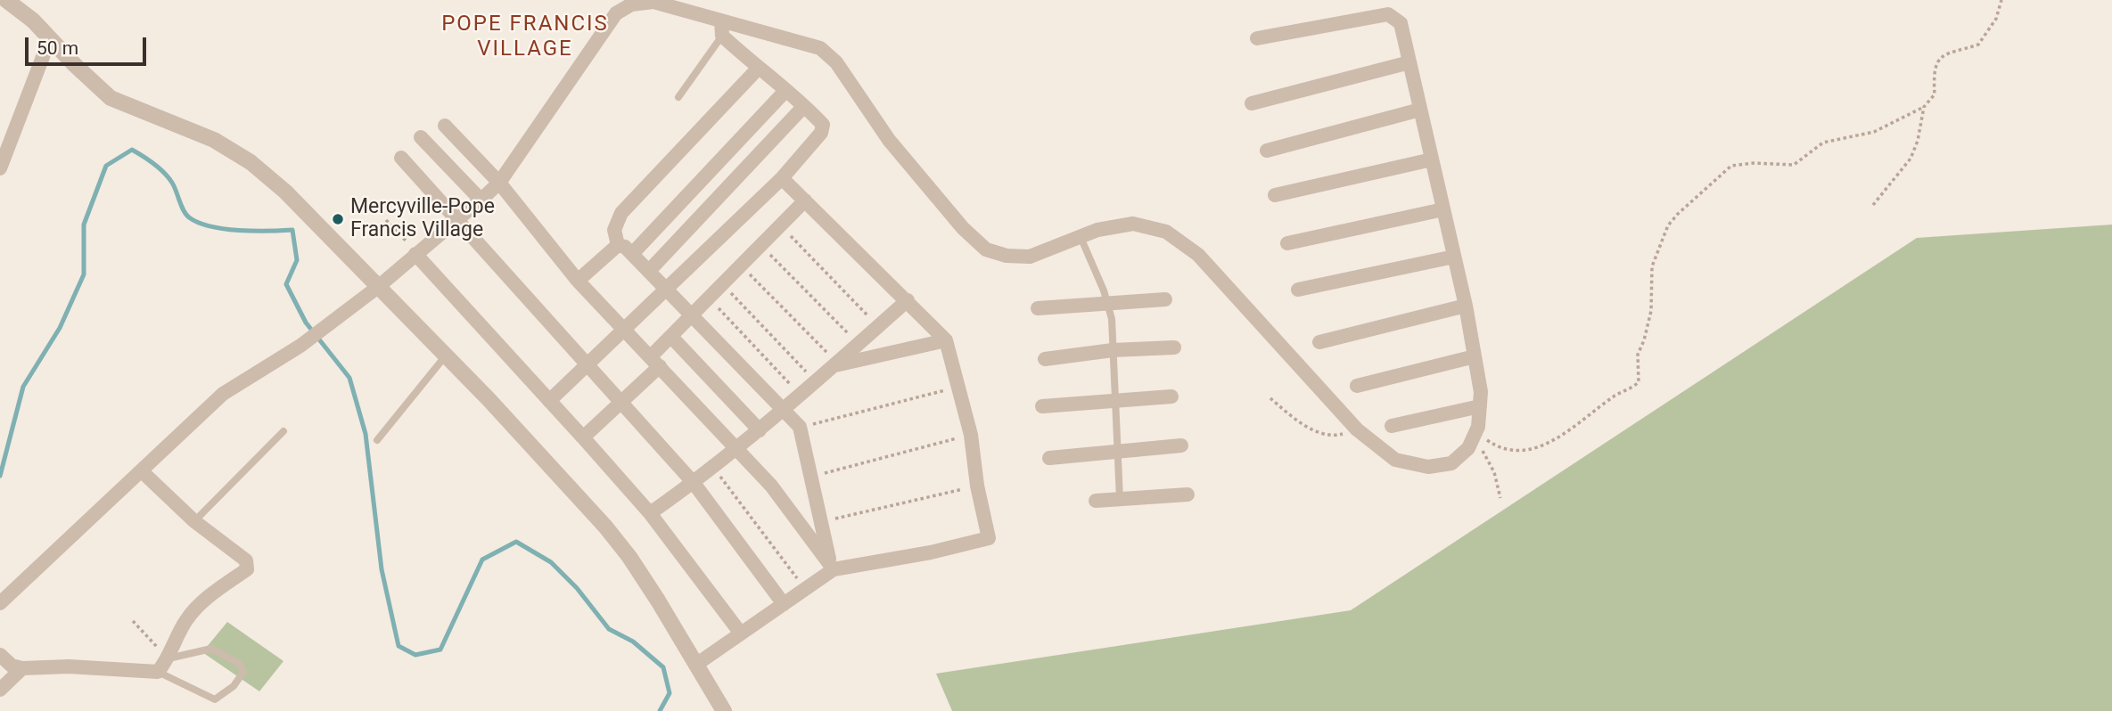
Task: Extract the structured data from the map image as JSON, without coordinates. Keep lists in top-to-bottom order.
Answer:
{
  "districts": ["POPE FRANCIS VILLAGE"],
  "places": ["Mercyville-Pope Francis Village"],
  "scale_bar": "50 m"
}
